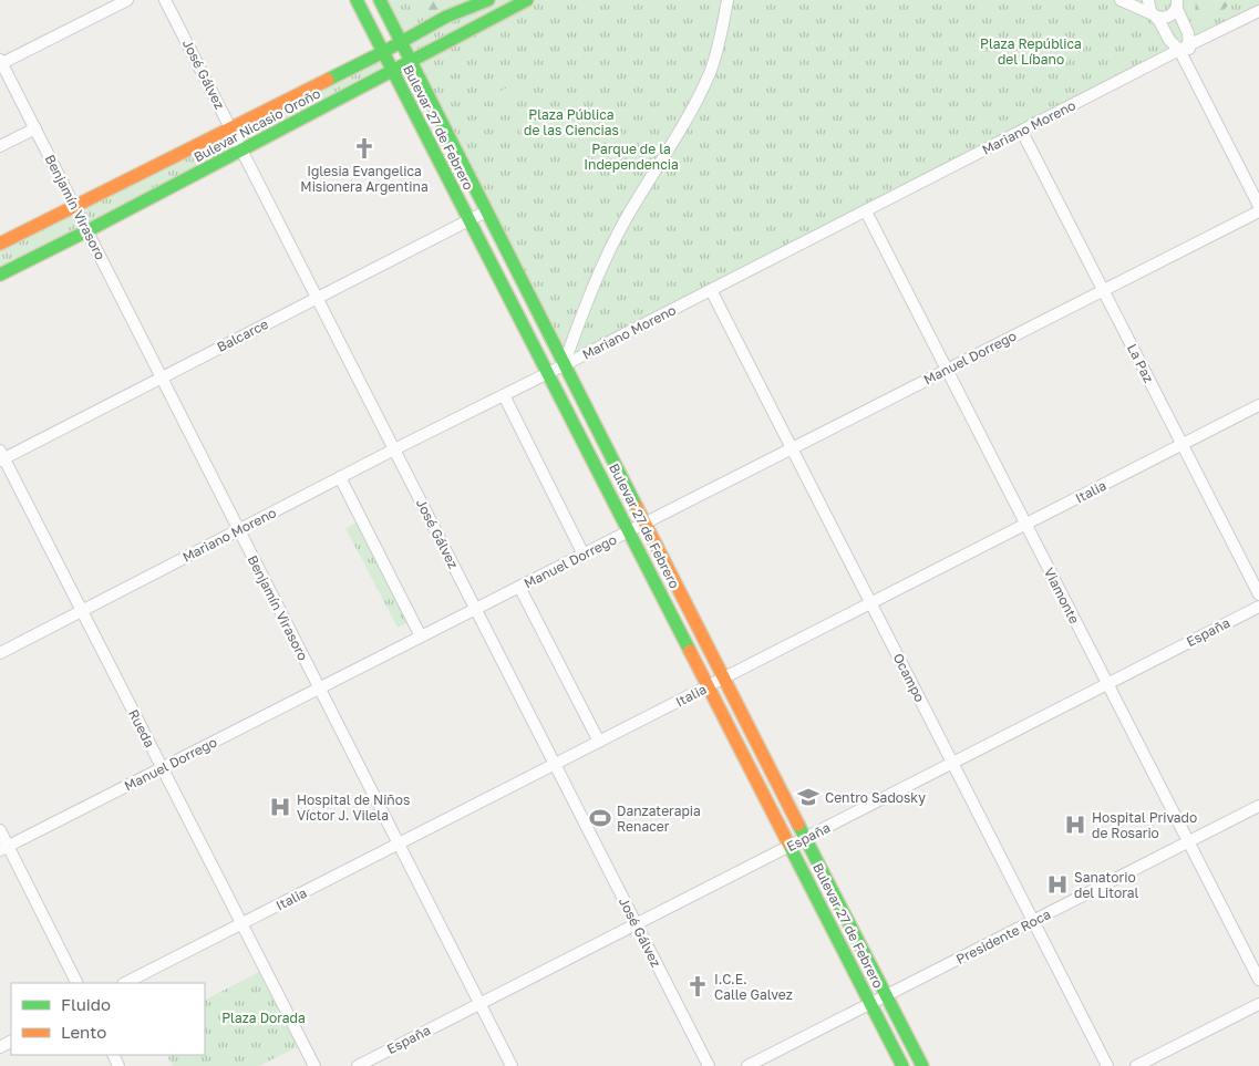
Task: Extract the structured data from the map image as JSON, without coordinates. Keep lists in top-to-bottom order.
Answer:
{
  "streets": {
    "main road": ["Bulevar Nicasio Oroño", "Bulevar 27 de Febrero"],
    "street": [
      "José Gálvez",
      "Mariano Moreno",
      "Benjamín Virasoro",
      "Balcarce",
      "Manuel Dorrego",
      "La Paz",
      "Italia",
      "Viamonte",
      "España",
      "Ocampo",
      "Rueda",
      "Presidente Roca"
    ]
  },
  "crossings": [
    ["José Gálvez", "Bulevar Nicasio Oroño"],
    ["José Gálvez", "Mariano Moreno"],
    ["José Gálvez", "Balcarce"],
    ["José Gálvez", "Manuel Dorrego"],
    ["José Gálvez", "Italia"],
    ["José Gálvez", "España"],
    ["Bulevar Nicasio Oroño", "Bulevar 27 de Febrero"],
    ["Bulevar Nicasio Oroño", "Benjamín Virasoro"],
    ["Bulevar 27 de Febrero", "Mariano Moreno"],
    ["Bulevar 27 de Febrero", "Balcarce"],
    ["Bulevar 27 de Febrero", "Manuel Dorrego"],
    ["Bulevar 27 de Febrero", "Italia"],
    ["Bulevar 27 de Febrero", "España"],
    ["Bulevar 27 de Febrero", "Presidente Roca"],
    ["Mariano Moreno", "Benjamín Virasoro"],
    ["Mariano Moreno", "La Paz"],
    ["Mariano Moreno", "Viamonte"],
    ["Mariano Moreno", "Ocampo"],
    ["Mariano Moreno", "Rueda"],
    ["Benjamín Virasoro", "Balcarce"],
    ["Benjamín Virasoro", "Manuel Dorrego"],
    ["Benjamín Virasoro", "Italia"],
    ["Benjamín Virasoro", "España"],
    ["Balcarce", "Rueda"],
    ["Manuel Dorrego", "La Paz"],
    ["Manuel Dorrego", "Viamonte"],
    ["Manuel Dorrego", "Ocampo"],
    ["Manuel Dorrego", "Rueda"],
    ["La Paz", "Italia"],
    ["Italia", "Viamonte"],
    ["Italia", "Ocampo"],
    ["Italia", "Rueda"],
    ["Viamonte", "España"],
    ["Viamonte", "Presidente Roca"],
    ["España", "Ocampo"],
    ["Ocampo", "Presidente Roca"]
  ],
  "parks": [
    "Plaza República del Líbano",
    "Plaza Pública de las Ciencias",
    "Parque de la Independencia",
    "Plaza Dorada"
  ],
  "places": {
    "church": ["Iglesia Evangelica Misionera Argentina", "I.C.E. Calle Galvez"],
    "school or university": ["Centro Sadosky"],
    "hospital": ["Hospital de Niños Víctor J. Vilela", "Hospital Privado de Rosario", "Sanatorio del Litoral"],
    "sports": ["Danzaterapia Renacer"]
  },
  "legend": ["Fluido", "Lento"]
}
